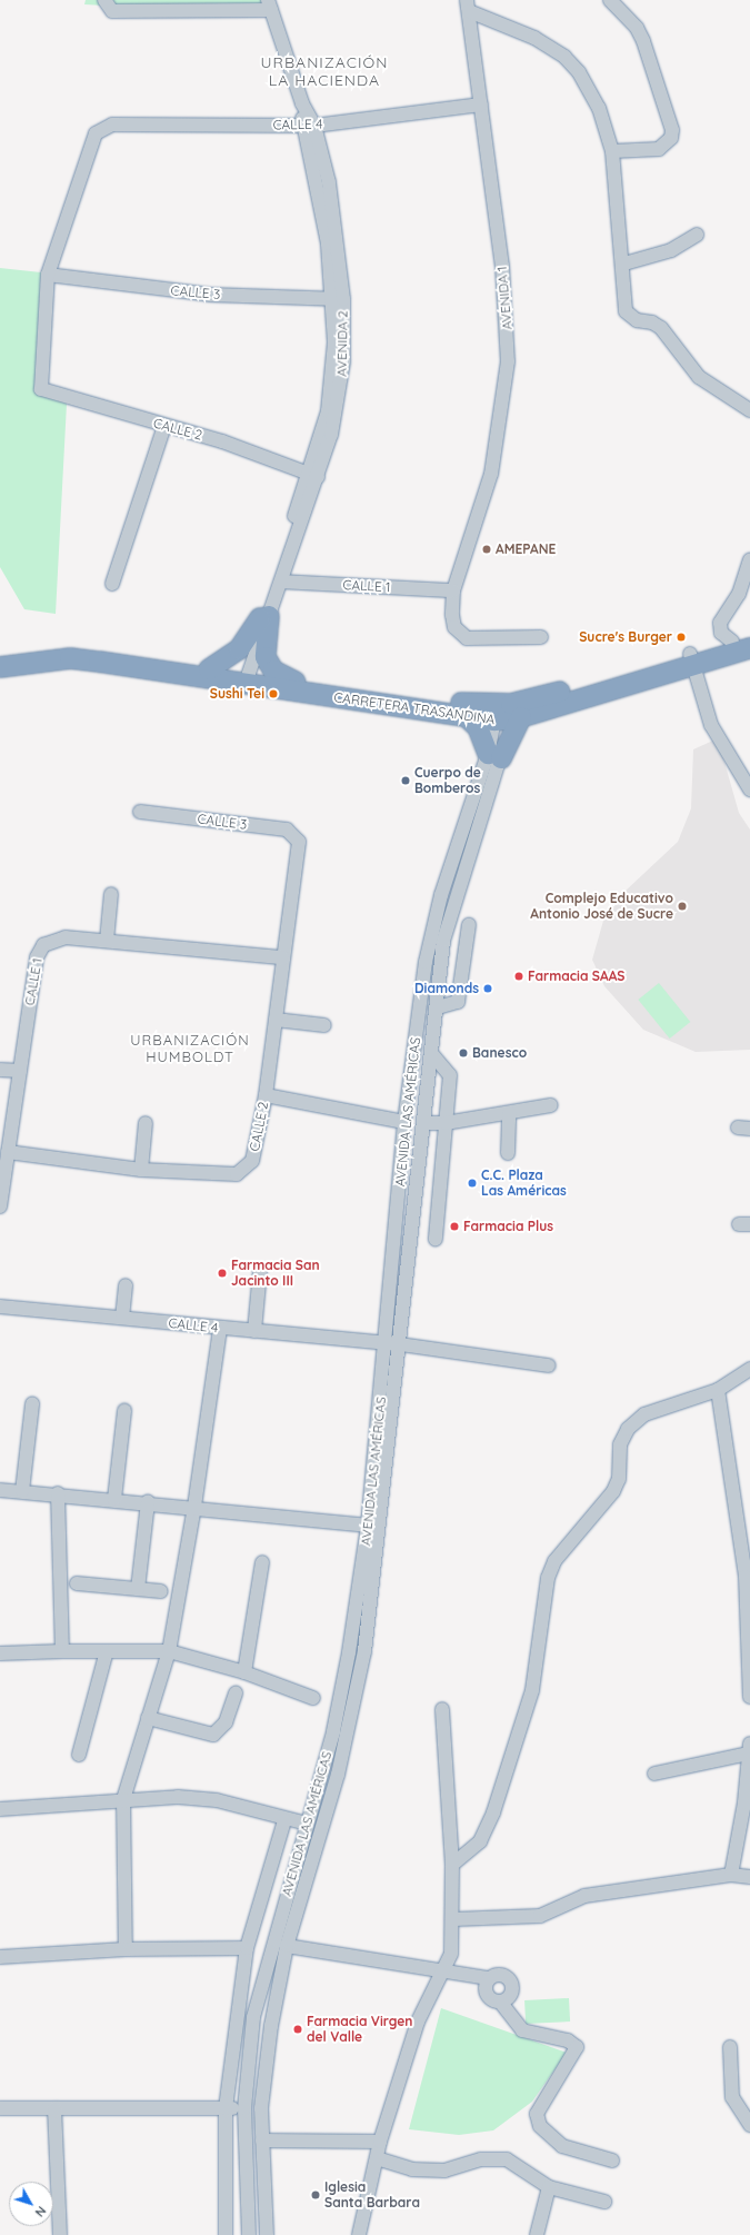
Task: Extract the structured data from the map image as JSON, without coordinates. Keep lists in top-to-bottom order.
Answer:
{
  "streets": {
    "highway": ["CARRETERA TRASANDINA"],
    "street": [
      "CALLE 4",
      "CALLE 3",
      "AVENIDA 1",
      "CALLE 2",
      "CALLE 1",
      "AVENIDA LAS AMÉRICAS"
    ]
  },
  "crossings": [
    ["CALLE 4", "CALLE 3"],
    ["CALLE 4", "AVENIDA 1"],
    ["CALLE 4", "CALLE 2"],
    ["CALLE 4", "AVENIDA LAS AMÉRICAS"],
    ["CALLE 3", "CALLE 2"],
    ["AVENIDA 1", "CALLE 1"],
    ["CALLE 2", "CALLE 1"]
  ],
  "districts": ["URBANIZACIÓN LA HACIENDA", "URBANIZACIÓN HUMBOLDT"],
  "places": [
    "AMEPANE",
    "Sucre's Burger",
    "Sushi Tei",
    "Cuerpo de Bomberos",
    "Complejo Educativo Antonio José de Sucre",
    "Farmacia SAAS",
    "Diamonds",
    "Banesco",
    "C.C. Plaza Las Américas",
    "Farmacia Plus",
    "Farmacia San Jacinto III",
    "Farmacia Virgen del Valle",
    "Iglesia Santa Barbara"
  ],
  "north": "bottom right"
}
